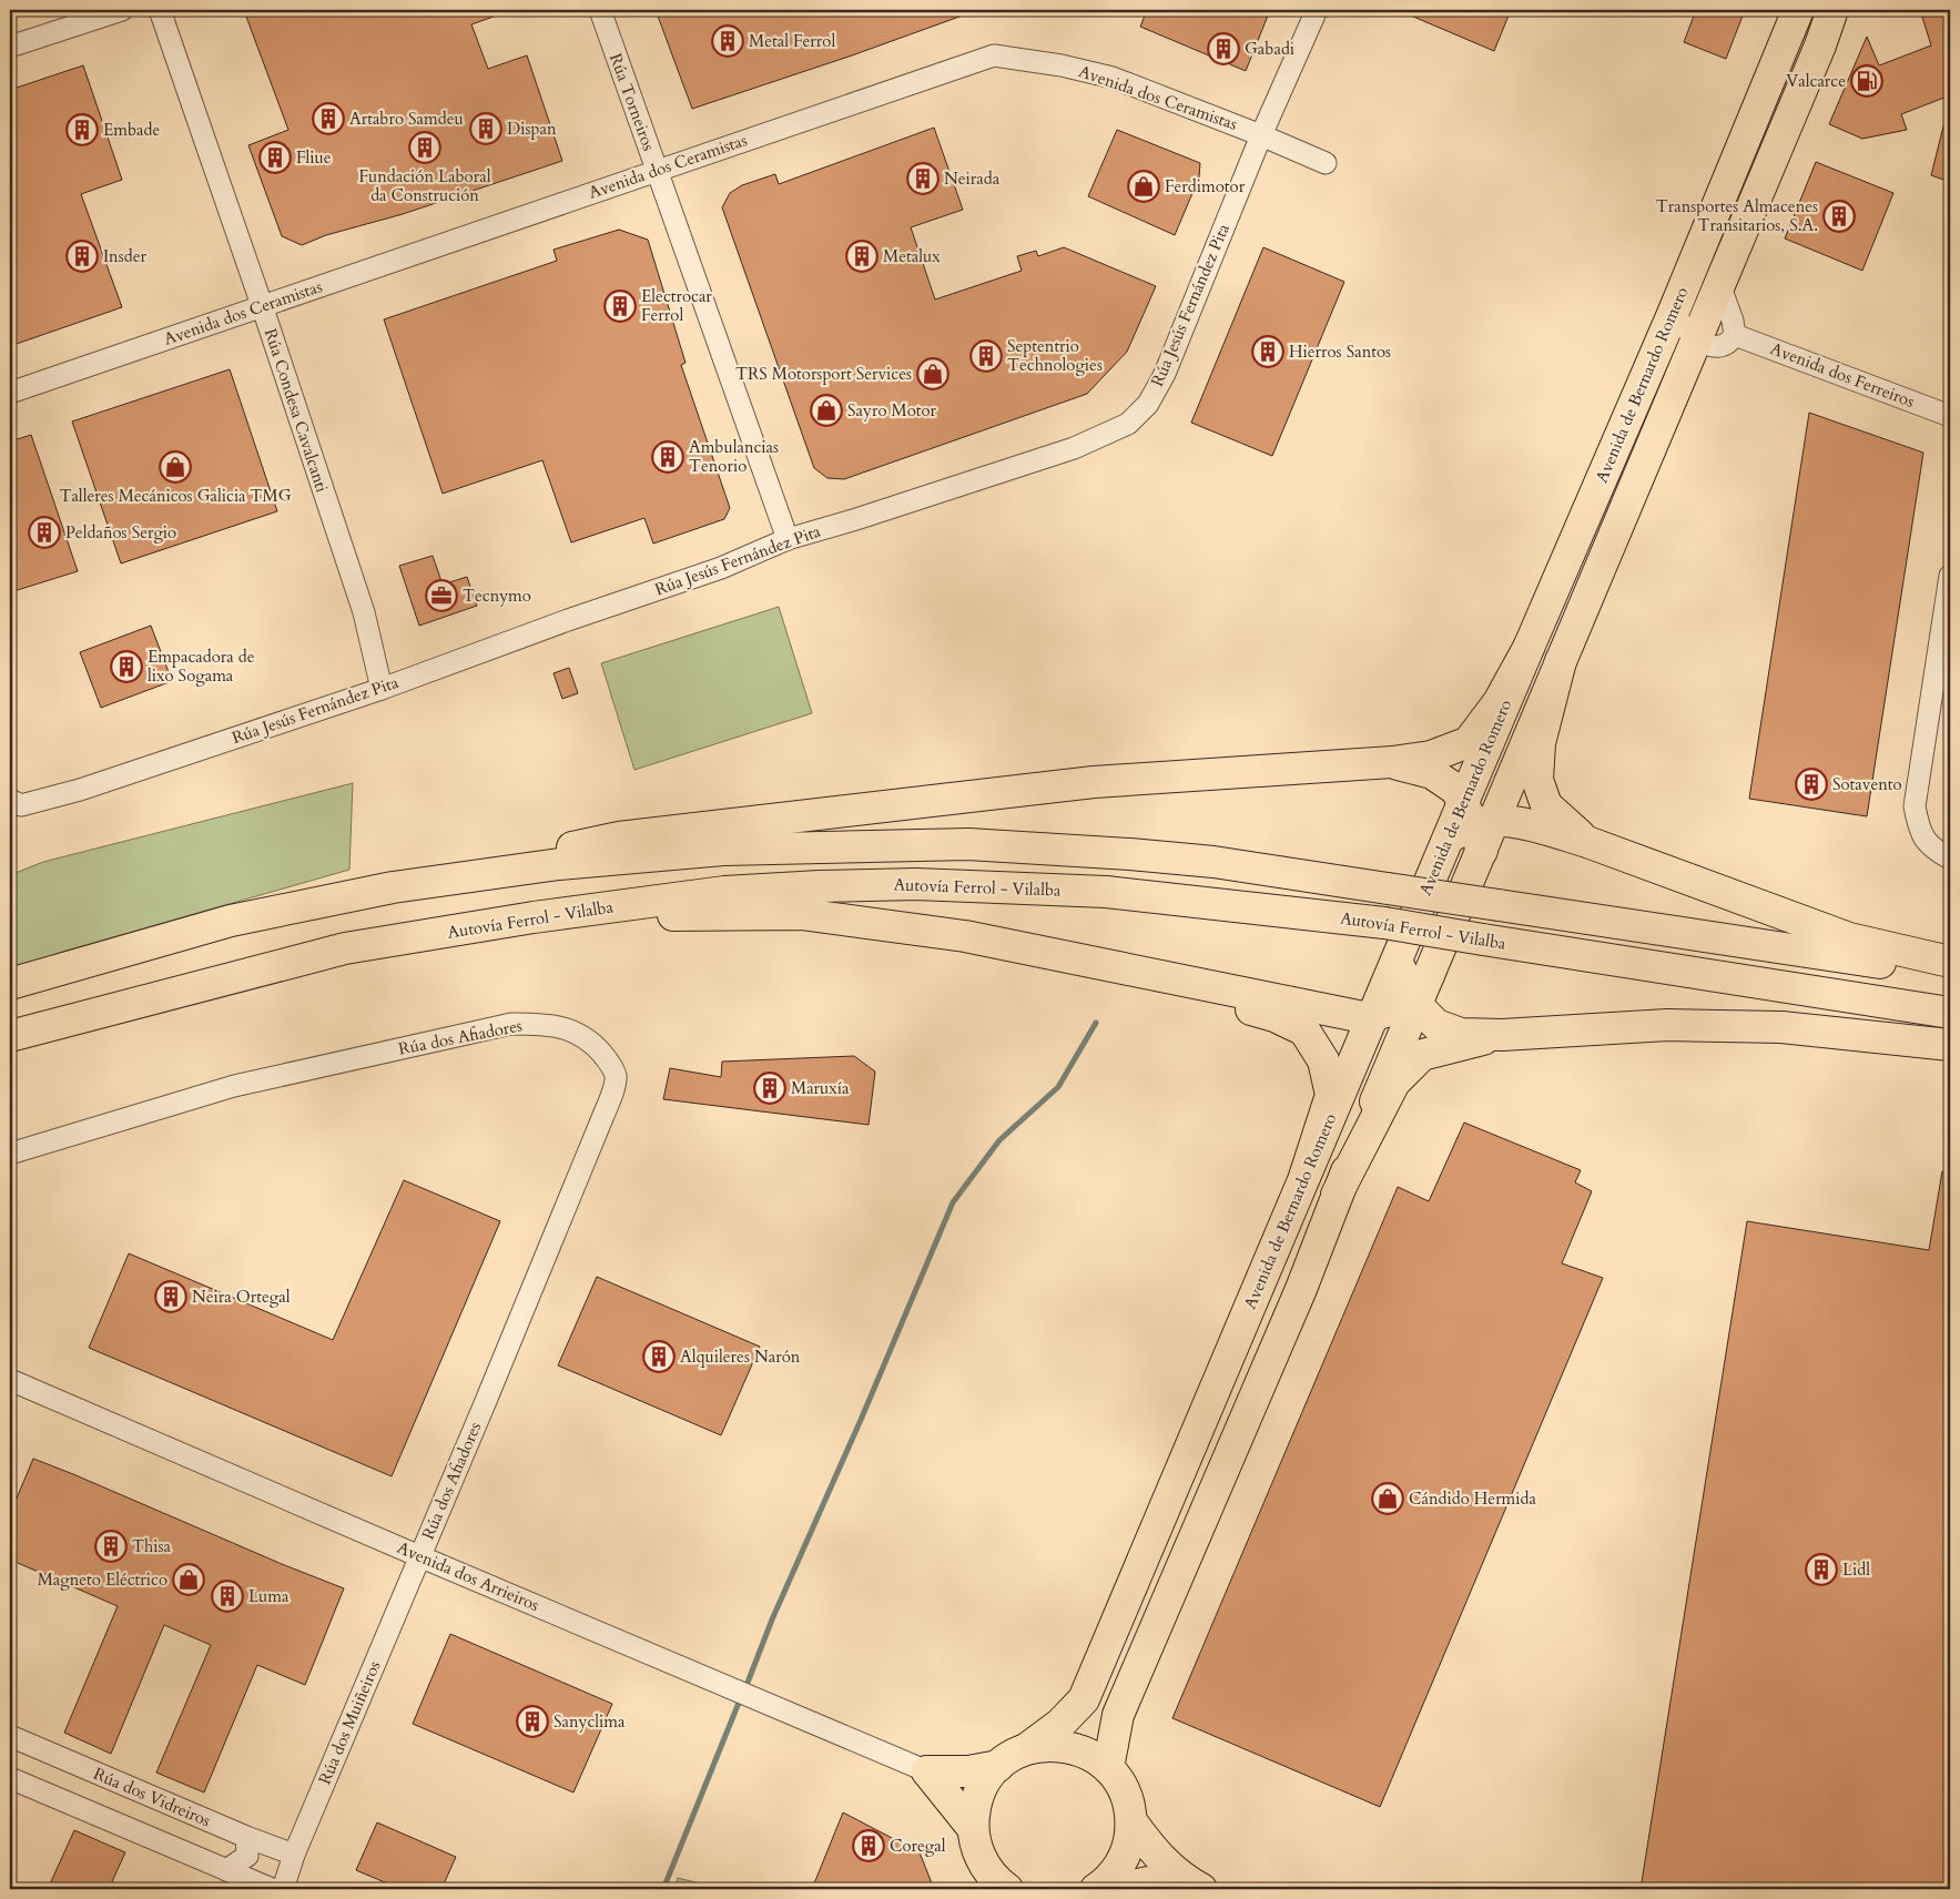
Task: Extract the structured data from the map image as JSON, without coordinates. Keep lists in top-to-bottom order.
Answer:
{
  "streets": {
    "highway": ["Avenida de Bernardo Romero", "Autovía Ferrol - Vilalba"],
    "street": [
      "Avenida dos Ceramistas",
      "Rúa Torneiros",
      "Rúa Jesús Fernández Pita",
      "Avenida dos Ferreiros",
      "Rúa Condesa Cavalcanti",
      "Rúa dos Afiadores",
      "Avenida dos Arrieiros",
      "Rúa dos Muiñeiros",
      "Rúa dos Vidreiros"
    ]
  },
  "crossings": [
    ["Avenida dos Ceramistas", "Rúa Torneiros"],
    ["Avenida dos Ceramistas", "Rúa Jesús Fernández Pita"],
    ["Avenida dos Ceramistas", "Rúa Condesa Cavalcanti"],
    ["Rúa Torneiros", "Rúa Jesús Fernández Pita"],
    ["Rúa Jesús Fernández Pita", "Rúa Condesa Cavalcanti"],
    ["Rúa dos Afiadores", "Avenida dos Arrieiros"],
    ["Rúa dos Afiadores", "Rúa dos Muiñeiros"],
    ["Avenida dos Arrieiros", "Rúa dos Muiñeiros"],
    ["Rúa dos Muiñeiros", "Rúa dos Vidreiros"]
  ],
  "places": {
    "building": [
      "Metal Ferrol",
      "Gabadi",
      "Artabro Samdeu",
      "Dispan",
      "Embade",
      "Fundación Laboral da Construción",
      "Fliue",
      "Neirada",
      "Transportes Almacenes Transitarios, S.A.",
      "Insder",
      "Metalux",
      "Electrocar Ferrol",
      "Hierros Santos",
      "Septentrio Technologies",
      "Ambulancias Tenorio",
      "Peldaños Sergio",
      "Empacadora de lixo Sogama",
      "Sotavento",
      "Maruxía",
      "Neira Ortegal",
      "Alquileres Narón",
      "Thisa",
      "Lidl",
      "Luma",
      "Sanyclima",
      "Coregal"
    ],
    "fuel station": ["Valcarce"],
    "shop": [
      "Ferdimotor",
      "TRS Motorsport Services",
      "Sayro Motor",
      "Talleres Mecánicos Galicia TMG",
      "Cándido Hermida",
      "Magneto Eléctrico"
    ],
    "office": ["Tecnymo"]
  }
}
